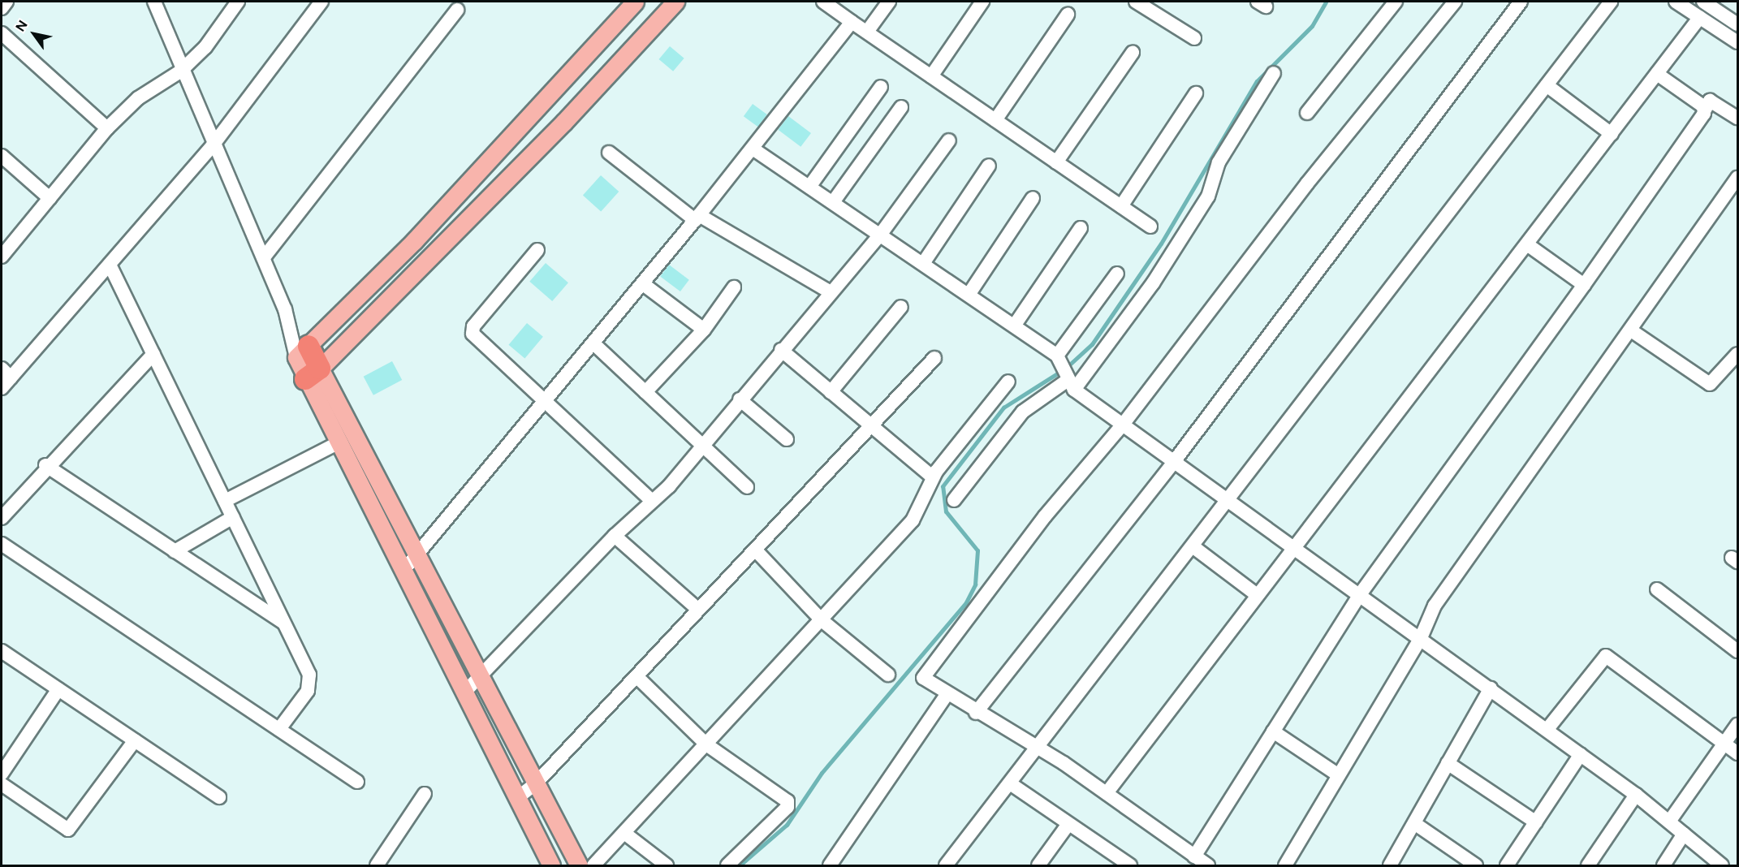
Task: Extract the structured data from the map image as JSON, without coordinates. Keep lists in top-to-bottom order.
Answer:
{
  "north": "top left"
}
